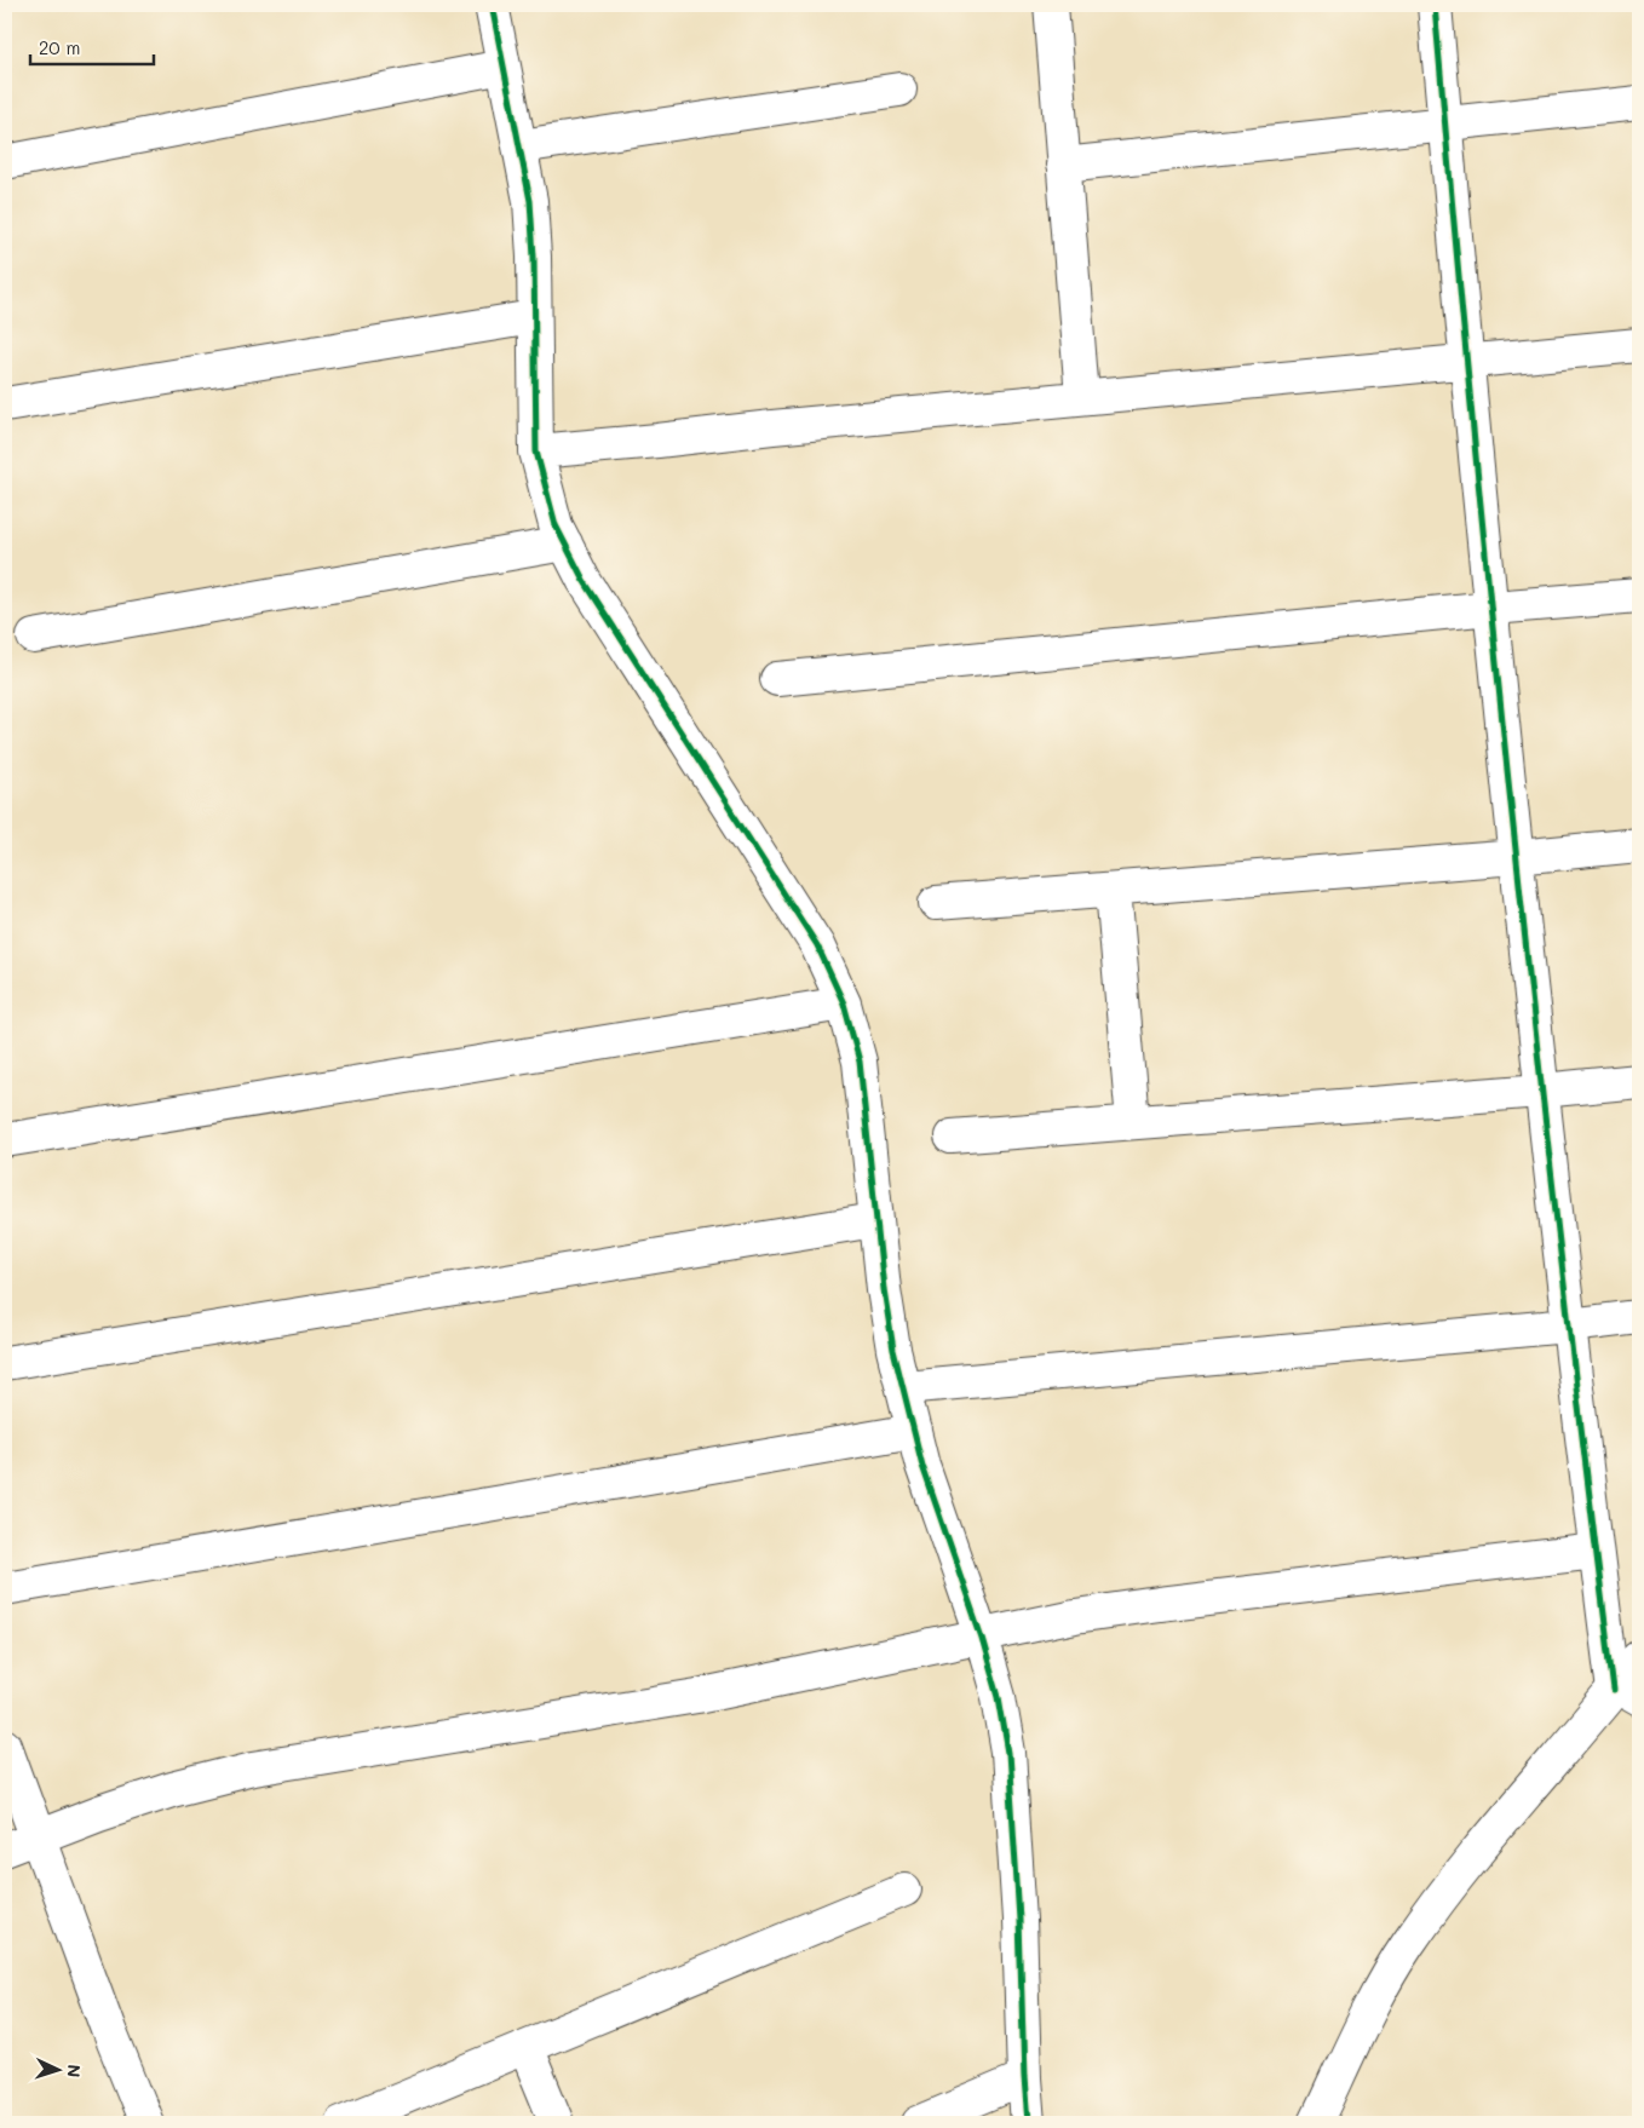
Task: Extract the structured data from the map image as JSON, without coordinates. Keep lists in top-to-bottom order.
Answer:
{
  "scale_bar": "20 m",
  "north": "right"
}
